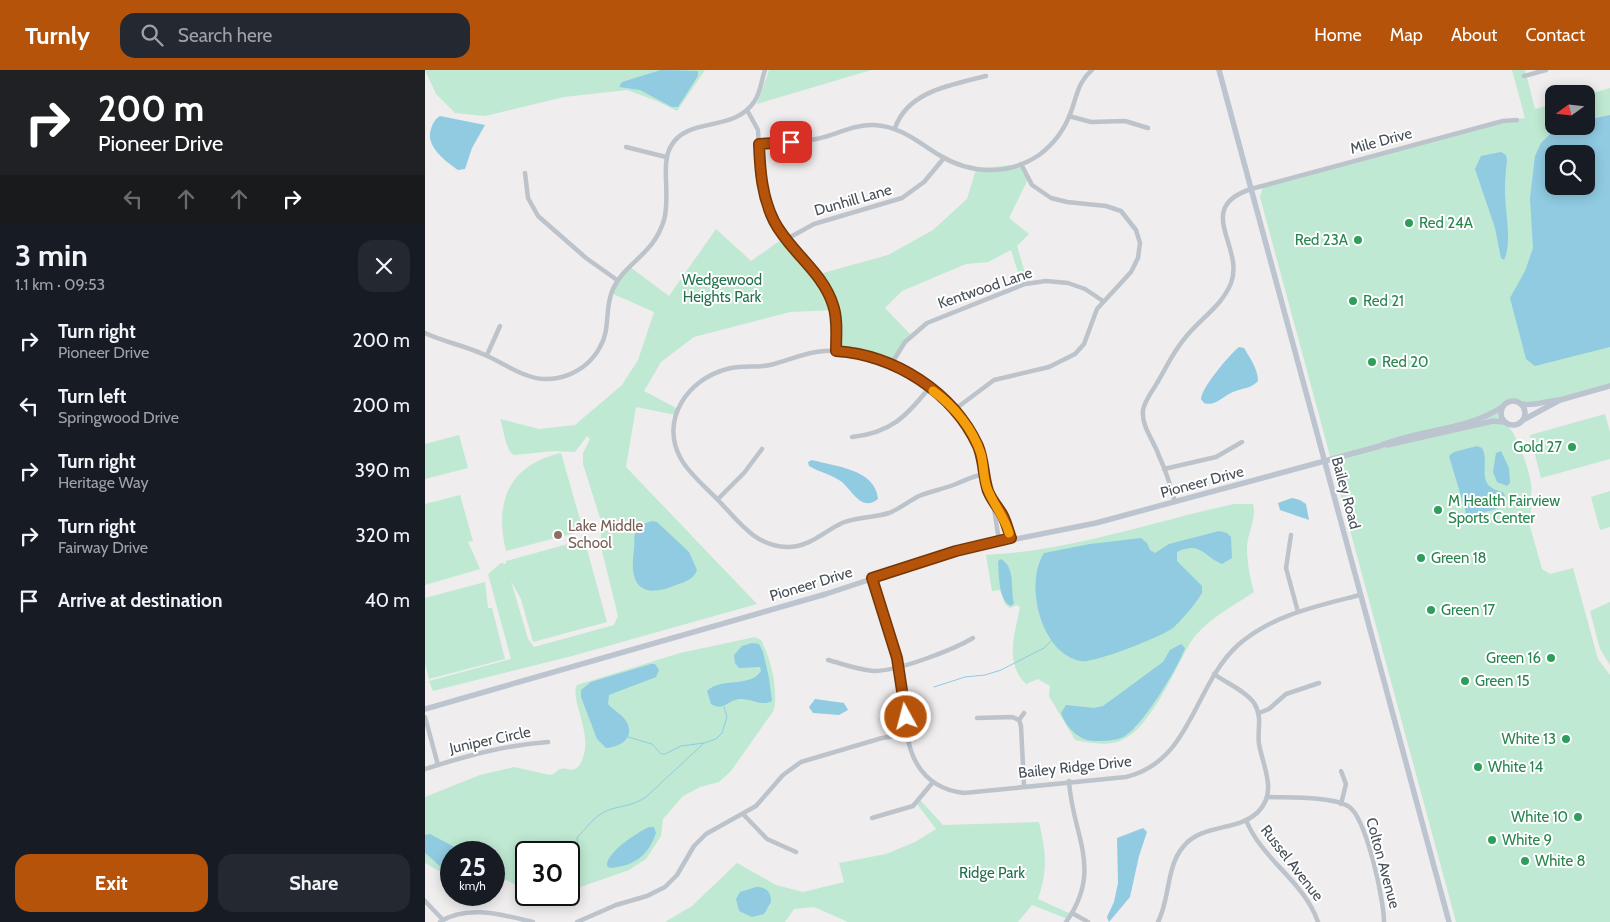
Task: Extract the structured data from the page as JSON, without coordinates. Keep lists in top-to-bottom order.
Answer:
{
  "streets": {
    "street": [
      "Mile Drive",
      "Dunhill Lane",
      "Kentwood Lane",
      "Pioneer Drive",
      "Bailey Road",
      "Juniper Circle",
      "Bailey Ridge Drive",
      "Russel Avenue",
      "Colton Avenue"
    ]
  },
  "crossings": [
    ["Mile Drive", "Pioneer Drive"],
    ["Mile Drive", "Bailey Road"],
    ["Pioneer Drive", "Bailey Road"],
    ["Pioneer Drive", "Bailey Ridge Drive"],
    ["Bailey Road", "Bailey Ridge Drive"]
  ],
  "parks": ["Wedgewood Heights Park", "Ridge Park"],
  "places": [
    "Red 24A",
    "Red 23A",
    "Red 21",
    "Red 20",
    "Gold 27",
    "M Health Fairview Sports Center",
    "Lake Middle School",
    "Green 18",
    "Green 17",
    "Green 16",
    "Green 15",
    "White 13",
    "White 14",
    "White 10",
    "White 9",
    "White 8"
  ],
  "north": "left",
  "page": {
    "header": "Turnly",
    "search": "Search here",
    "nav": [
      "Home",
      "Map",
      "About",
      "Contact"
    ],
    "turn": ["200 m", "Pioneer Drive"],
    "heading": ["3 min", "1.1 km · 09:53"],
    "list": [
      {
        "name": "Turn right",
        "note": "Pioneer Drive",
        "value": "200 m"
      },
      {
        "name": "Turn left",
        "note": "Springwood Drive",
        "value": "200 m"
      },
      {
        "name": "Turn right",
        "note": "Heritage Way",
        "value": "390 m"
      },
      {
        "name": "Turn right",
        "note": "Fairway Drive",
        "value": "320 m"
      },
      {
        "name": "Arrive at destination",
        "value": "40 m"
      }
    ],
    "speed": "25 km/h",
    "limit": "30",
    "buttons": ["Exit", "Share"]
  }
}
